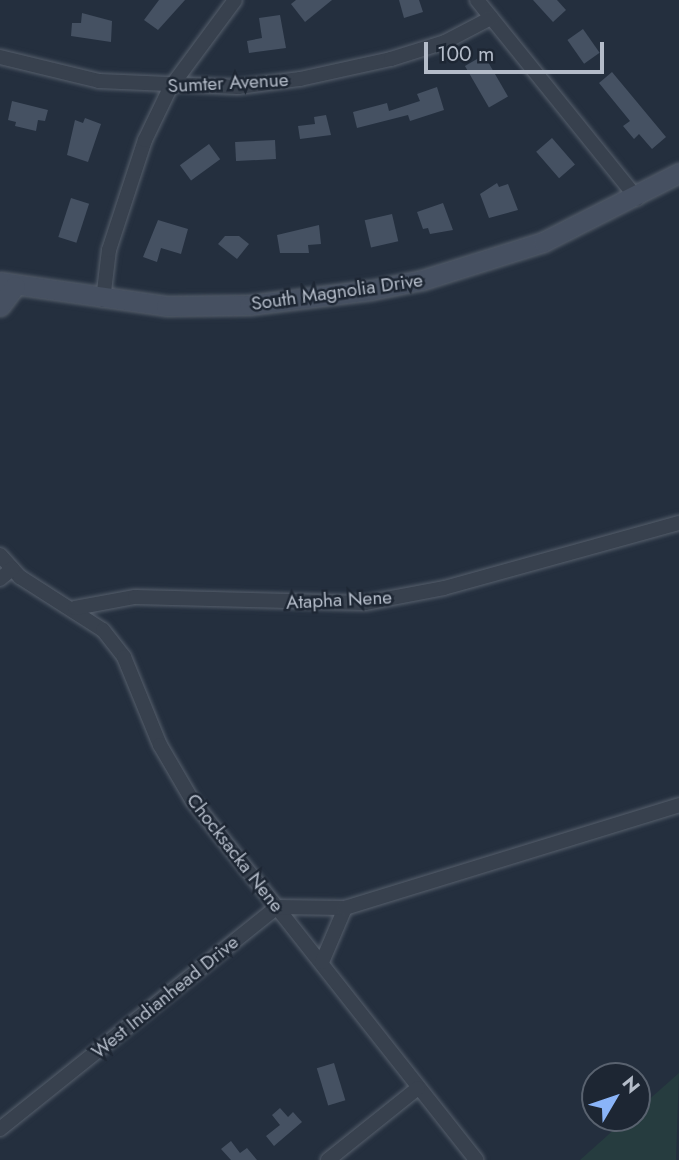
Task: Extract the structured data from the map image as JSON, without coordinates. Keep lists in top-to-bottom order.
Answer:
{
  "streets": {
    "main road": ["South Magnolia Drive"],
    "street": [
      "Sumter Avenue",
      "Atapha Nene",
      "Chocksacka Nene",
      "West Indianhead Drive"
    ]
  },
  "crossings": [
    ["Atapha Nene", "Chocksacka Nene"],
    ["Chocksacka Nene", "West Indianhead Drive"]
  ],
  "scale_bar": "100 m",
  "north": "top right"
}
